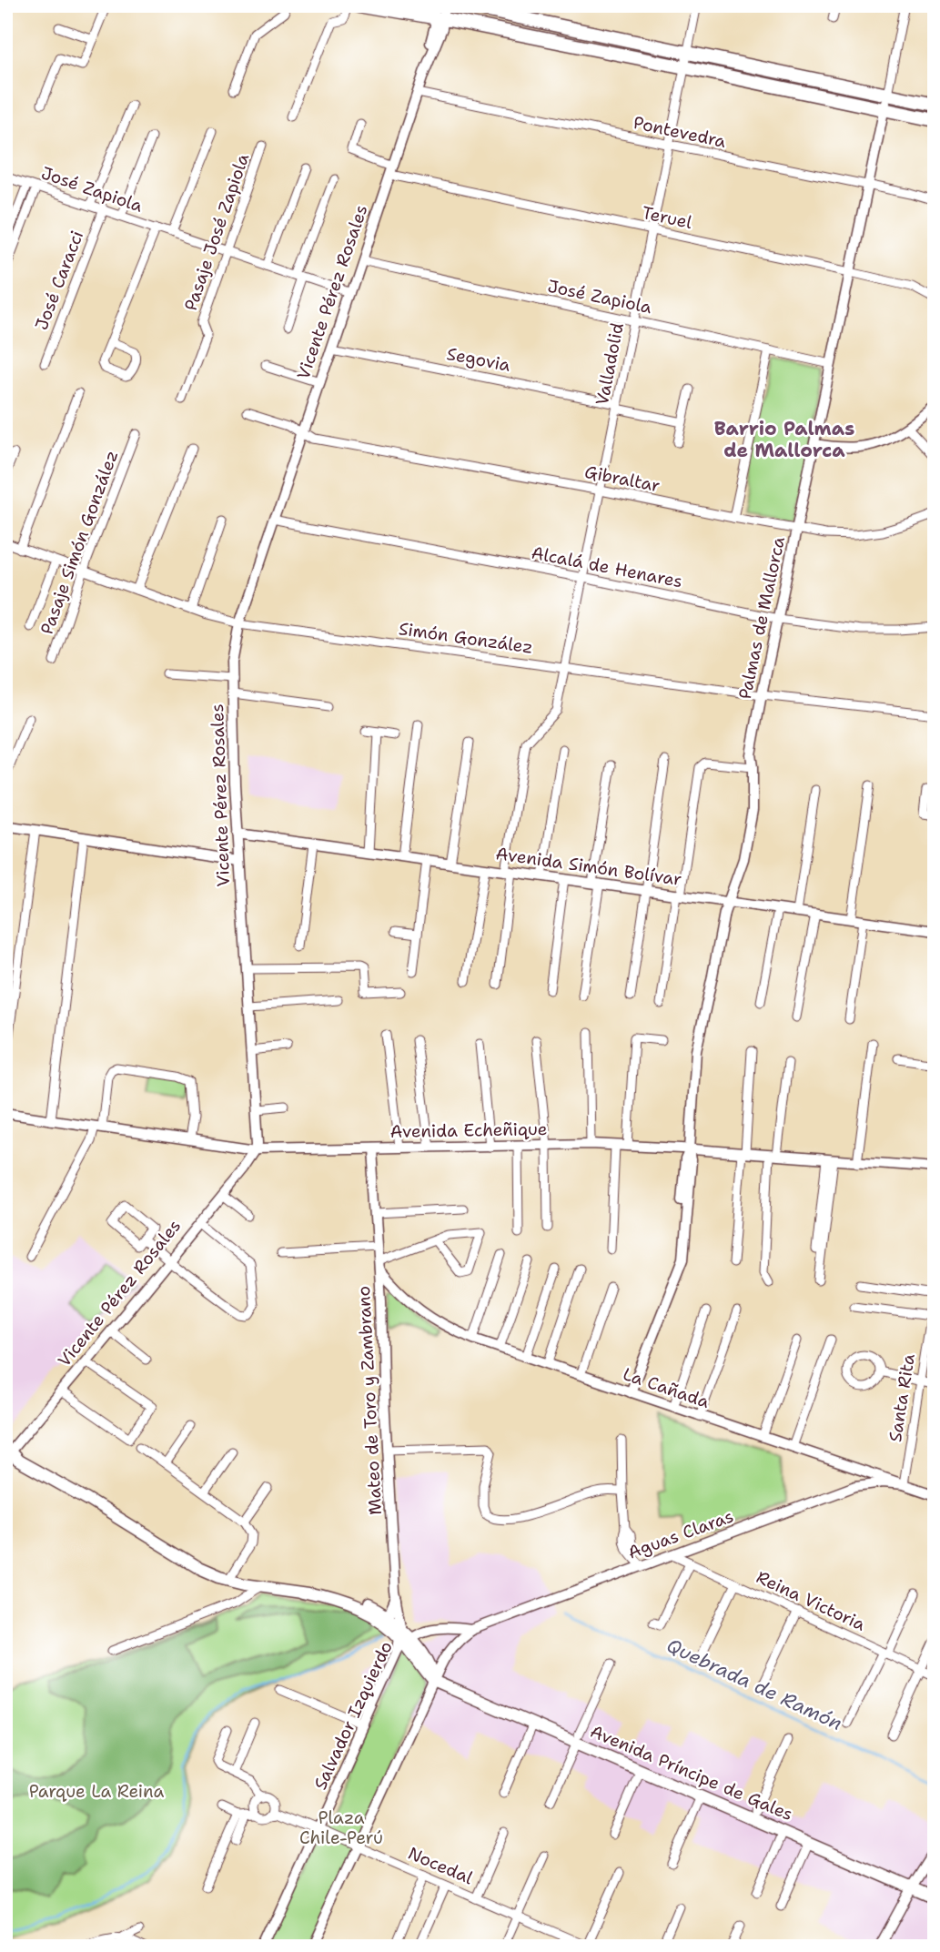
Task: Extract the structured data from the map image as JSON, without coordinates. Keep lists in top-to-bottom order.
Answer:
{
  "streets": {
    "main road": ["Avenida Príncipe de Gales"],
    "street": [
      "Pontevedra",
      "José Zapiola",
      "Teruel",
      "Pasaje José Zapiola",
      "José Caracci",
      "Vicente Pérez Rosales",
      "Segovia",
      "Valladolid",
      "Gibraltar",
      "Pasaje Simón González",
      "Alcalá de Henares",
      "Palmas de Mallorca",
      "Simón González",
      "Avenida Simón Bolívar",
      "Avenida Echeñique",
      "La Cañada",
      "Santa Rita",
      "Mateo de Toro y Zambrano",
      "Aguas Claras",
      "Reina Victoria",
      "Salvador Izquierdo",
      "Nocedal"
    ]
  },
  "crossings": [
    ["Pontevedra", "Vicente Pérez Rosales"],
    ["Pontevedra", "Valladolid"],
    ["Pontevedra", "Palmas de Mallorca"],
    ["José Zapiola", "Pasaje José Zapiola"],
    ["José Zapiola", "José Caracci"],
    ["José Zapiola", "Vicente Pérez Rosales"],
    ["José Zapiola", "Valladolid"],
    ["José Zapiola", "Palmas de Mallorca"],
    ["Teruel", "Vicente Pérez Rosales"],
    ["Teruel", "Valladolid"],
    ["Teruel", "Palmas de Mallorca"],
    ["Vicente Pérez Rosales", "Segovia"],
    ["Vicente Pérez Rosales", "Gibraltar"],
    ["Vicente Pérez Rosales", "Alcalá de Henares"],
    ["Vicente Pérez Rosales", "Simón González"],
    ["Vicente Pérez Rosales", "Avenida Simón Bolívar"],
    ["Vicente Pérez Rosales", "Avenida Echeñique"],
    ["Segovia", "Valladolid"],
    ["Valladolid", "Gibraltar"],
    ["Valladolid", "Alcalá de Henares"],
    ["Valladolid", "Simón González"],
    ["Valladolid", "Avenida Simón Bolívar"],
    ["Gibraltar", "Palmas de Mallorca"],
    ["Pasaje Simón González", "Simón González"],
    ["Alcalá de Henares", "Palmas de Mallorca"],
    ["Palmas de Mallorca", "Simón González"],
    ["Palmas de Mallorca", "Avenida Simón Bolívar"],
    ["Palmas de Mallorca", "Avenida Echeñique"],
    ["Palmas de Mallorca", "La Cañada"],
    ["Avenida Echeñique", "Mateo de Toro y Zambrano"],
    ["La Cañada", "Santa Rita"],
    ["La Cañada", "Mateo de Toro y Zambrano"],
    ["La Cañada", "Aguas Claras"],
    ["Santa Rita", "Aguas Claras"],
    ["Mateo de Toro y Zambrano", "Aguas Claras"],
    ["Mateo de Toro y Zambrano", "Salvador Izquierdo"],
    ["Aguas Claras", "Reina Victoria"],
    ["Aguas Claras", "Salvador Izquierdo"],
    ["Aguas Claras", "Avenida Príncipe de Gales"],
    ["Salvador Izquierdo", "Nocedal"]
  ],
  "districts": ["Barrio Palmas de Mallorca"],
  "water": ["Quebrada de Ramón"],
  "parks": ["Parque La Reina", "Plaza Chile-Perú"]
}
